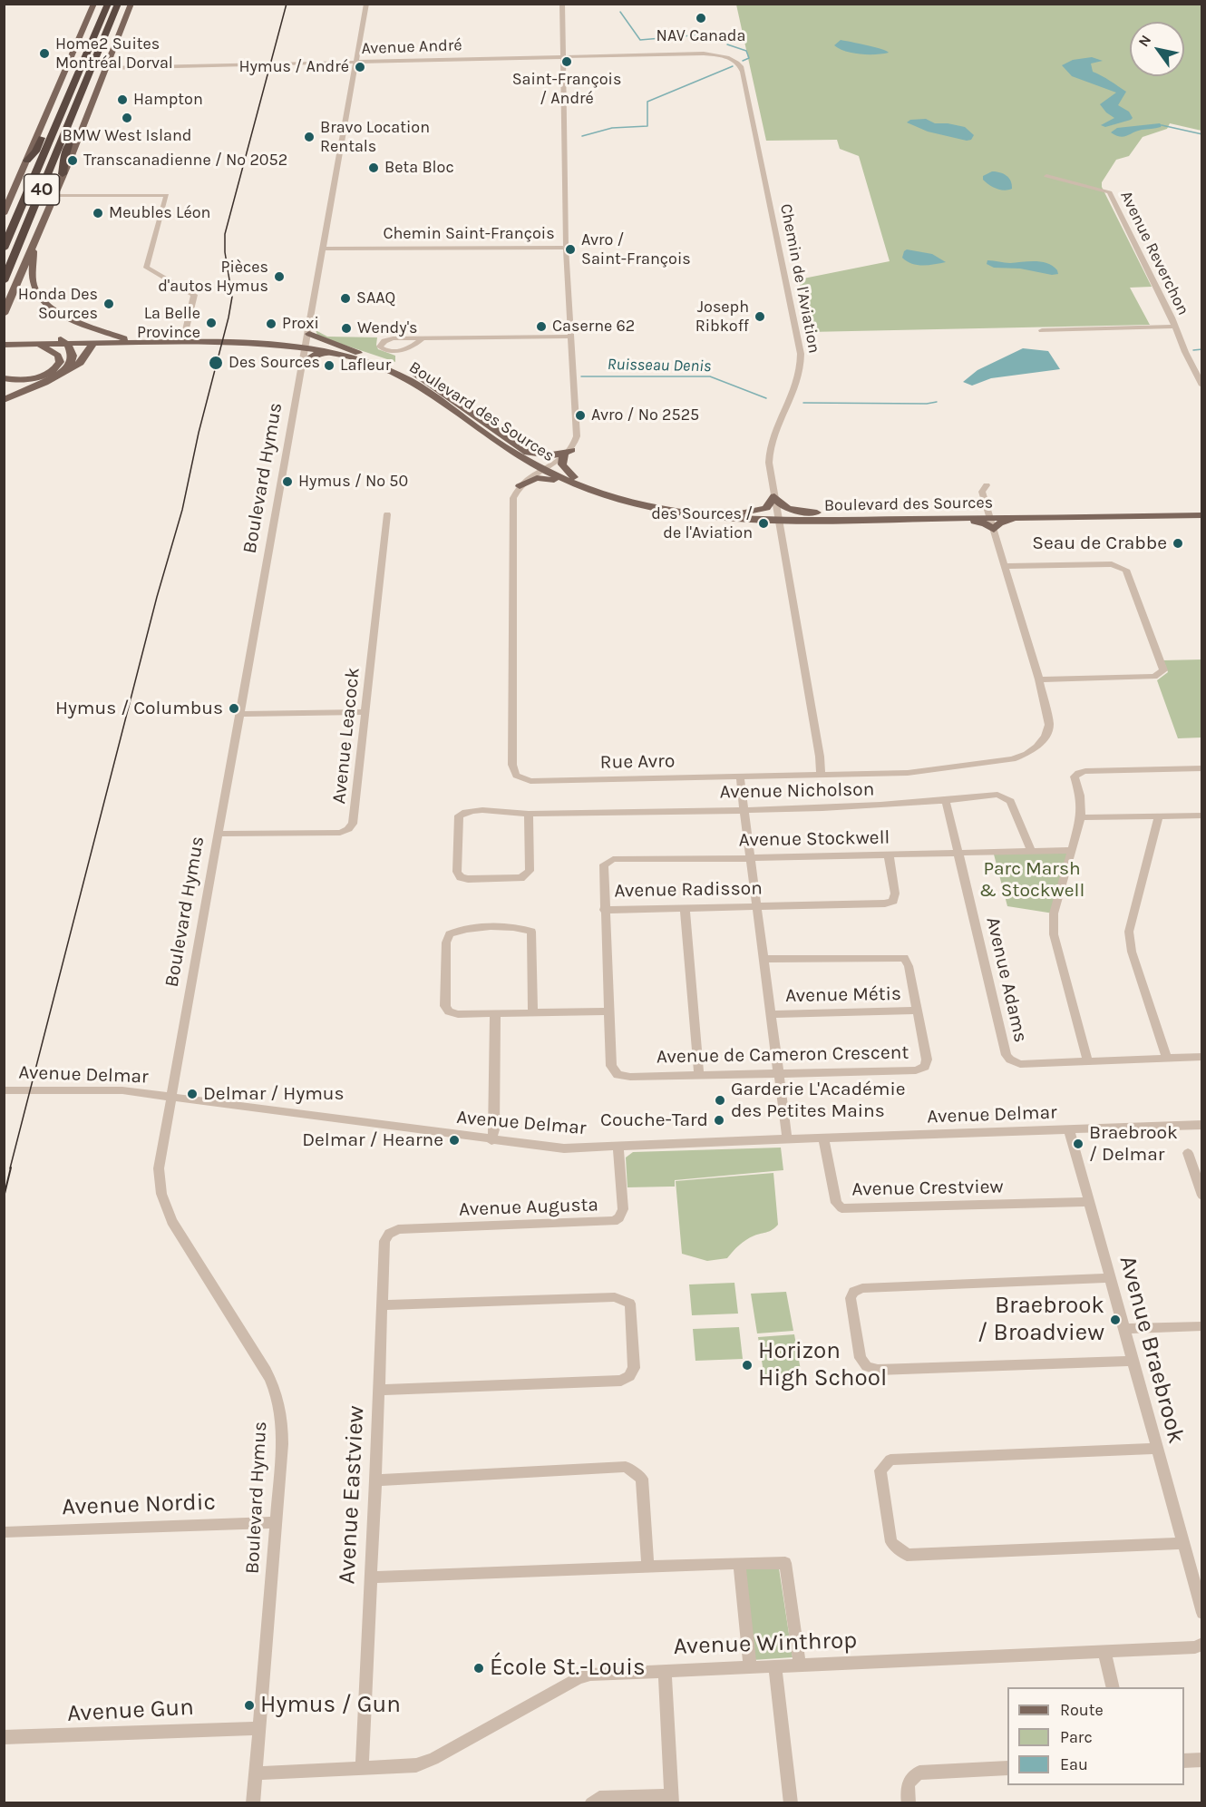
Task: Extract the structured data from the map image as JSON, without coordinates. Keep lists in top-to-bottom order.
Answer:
{
  "streets": {
    "highway": ["40"],
    "main road": ["Boulevard des Sources"],
    "street": [
      "Avenue André",
      "Chemin Saint-François",
      "Avenue Reverchon",
      "Chemin de l'Aviation",
      "Boulevard Hymus",
      "Avenue Leacock",
      "Rue Avro",
      "Avenue Nicholson",
      "Avenue Stockwell",
      "Avenue Radisson",
      "Avenue Adams",
      "Avenue Métis",
      "Avenue de Cameron Crescent",
      "Avenue Delmar",
      "Avenue Crestview",
      "Avenue Augusta",
      "Avenue Braebrook",
      "Avenue Eastview",
      "Avenue Nordic",
      "Avenue Winthrop",
      "Avenue Gun"
    ]
  },
  "crossings": [
    ["Avenue André", "Chemin Saint-François"],
    ["Avenue André", "Chemin de l'Aviation"],
    ["Avenue André", "Boulevard Hymus"],
    ["Chemin Saint-François", "Boulevard Hymus"],
    ["Chemin de l'Aviation", "Boulevard des Sources"],
    ["Chemin de l'Aviation", "Rue Avro"],
    ["Boulevard des Sources", "Boulevard Hymus"],
    ["Boulevard Hymus", "Avenue Leacock"],
    ["Boulevard Hymus", "Avenue Delmar"],
    ["Boulevard Hymus", "Avenue Nordic"],
    ["Boulevard Hymus", "Avenue Winthrop"],
    ["Boulevard Hymus", "Avenue Gun"],
    ["Avenue Nicholson", "Avenue Stockwell"],
    ["Avenue Nicholson", "Avenue Adams"],
    ["Avenue Stockwell", "Avenue Radisson"],
    ["Avenue Stockwell", "Avenue Adams"],
    ["Avenue Radisson", "Avenue de Cameron Crescent"],
    ["Avenue Métis", "Avenue de Cameron Crescent"],
    ["Avenue Delmar", "Avenue Crestview"],
    ["Avenue Delmar", "Avenue Augusta"],
    ["Avenue Delmar", "Avenue Braebrook"],
    ["Avenue Crestview", "Avenue Braebrook"],
    ["Avenue Augusta", "Avenue Eastview"],
    ["Avenue Eastview", "Avenue Winthrop"]
  ],
  "water": ["Ruisseau Denis"],
  "parks": ["Parc Marsh & Stockwell"],
  "places": [
    "NAV Canada",
    "Home2 Suites Montréal Dorval",
    "Saint-François / André",
    "Hymus / André",
    "Hampton",
    "BMW West Island",
    "Bravo Location Rentals",
    "Transcanadienne / No 2052",
    "Beta Bloc",
    "Meubles Léon",
    "Avro / Saint-François",
    "Pièces d'autos Hymus",
    "SAAQ",
    "Honda Des Sources",
    "Joseph Ribkoff",
    "La Belle Province",
    "Proxi",
    "Caserne 62",
    "Wendy's",
    "Des Sources",
    "Lafleur",
    "Avro / No 2525",
    "Hymus / No 50",
    "des Sources / de l'Aviation",
    "Seau de Crabbe",
    "Hymus / Columbus",
    "Delmar / Hymus",
    "Garderie L'Académie des Petites Mains",
    "Couche-Tard",
    "Delmar / Hearne",
    "Braebrook / Delmar",
    "Braebrook / Broadview",
    "Horizon High School",
    "École St.-Louis",
    "Hymus / Gun"
  ],
  "legend": ["Route", "Parc", "Eau"],
  "north": "top left"
}
